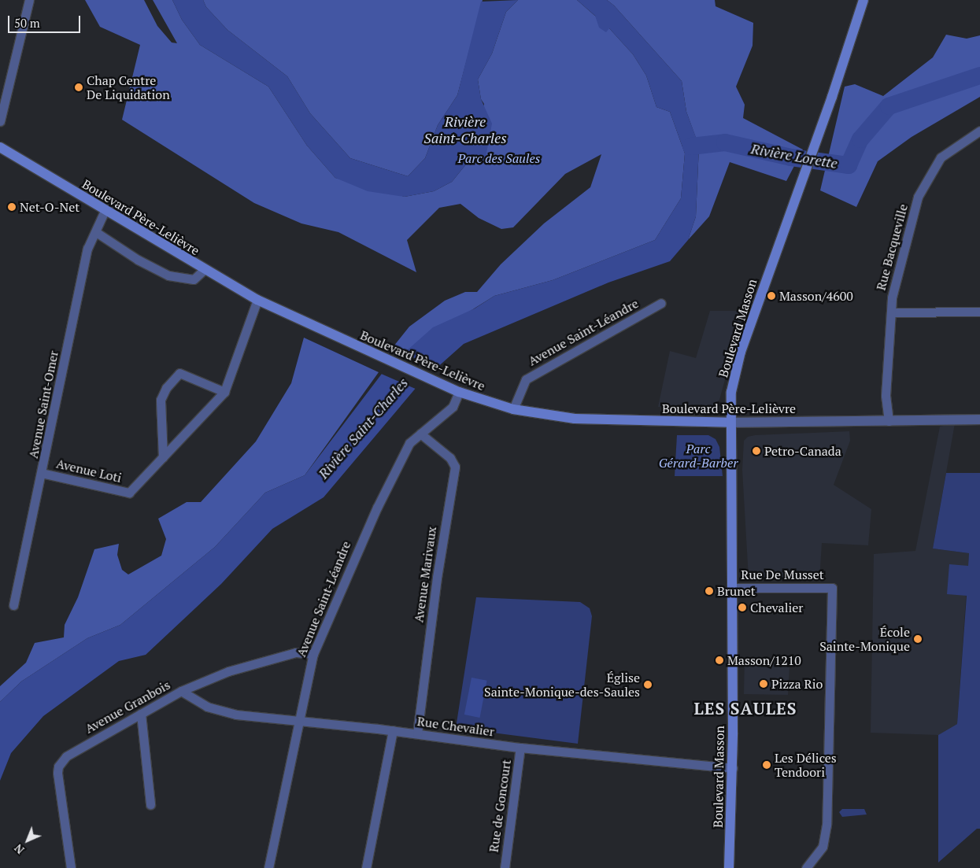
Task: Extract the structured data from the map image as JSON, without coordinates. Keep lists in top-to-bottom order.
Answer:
{
  "streets": {
    "main road": ["Boulevard Père-Lelièvre", "Boulevard Masson"],
    "street": [
      "Rue Bacqueville",
      "Avenue Saint-Léandre",
      "Avenue Saint-Omer",
      "Avenue Loti",
      "Avenue Marivaux",
      "Rue De Musset",
      "Avenue Granbois",
      "Rue Chevalier",
      "Rue de Goncourt"
    ]
  },
  "crossings": [
    ["Boulevard Père-Lelièvre", "Rue Bacqueville"],
    ["Boulevard Père-Lelièvre", "Boulevard Masson"],
    ["Boulevard Père-Lelièvre", "Avenue Saint-Léandre"],
    ["Boulevard Père-Lelièvre", "Avenue Saint-Omer"],
    ["Boulevard Père-Lelièvre", "Avenue Loti"],
    ["Boulevard Masson", "Rue De Musset"],
    ["Boulevard Masson", "Rue Chevalier"],
    ["Avenue Saint-Léandre", "Avenue Marivaux"],
    ["Avenue Saint-Léandre", "Avenue Granbois"],
    ["Avenue Saint-Léandre", "Rue Chevalier"],
    ["Avenue Saint-Omer", "Avenue Loti"],
    ["Avenue Marivaux", "Rue Chevalier"],
    ["Avenue Granbois", "Rue Chevalier"],
    ["Rue Chevalier", "Rue de Goncourt"]
  ],
  "districts": ["LES SAULES"],
  "water": ["Rivière Saint-Charles", "Rivière Lorette"],
  "parks": ["Parc des Saules", "Parc Gérard-Barber"],
  "places": [
    "Chap Centre De Liquidation",
    "Net-O-Net",
    "Masson/4600",
    "Petro-Canada",
    "Brunet",
    "Chevalier",
    "École Sainte-Monique",
    "Masson/1210",
    "Pizza Rio",
    "Église Sainte-Monique-des-Saules",
    "Les Délices Tendoori"
  ],
  "scale_bar": "50 m",
  "north": "bottom left"
}
